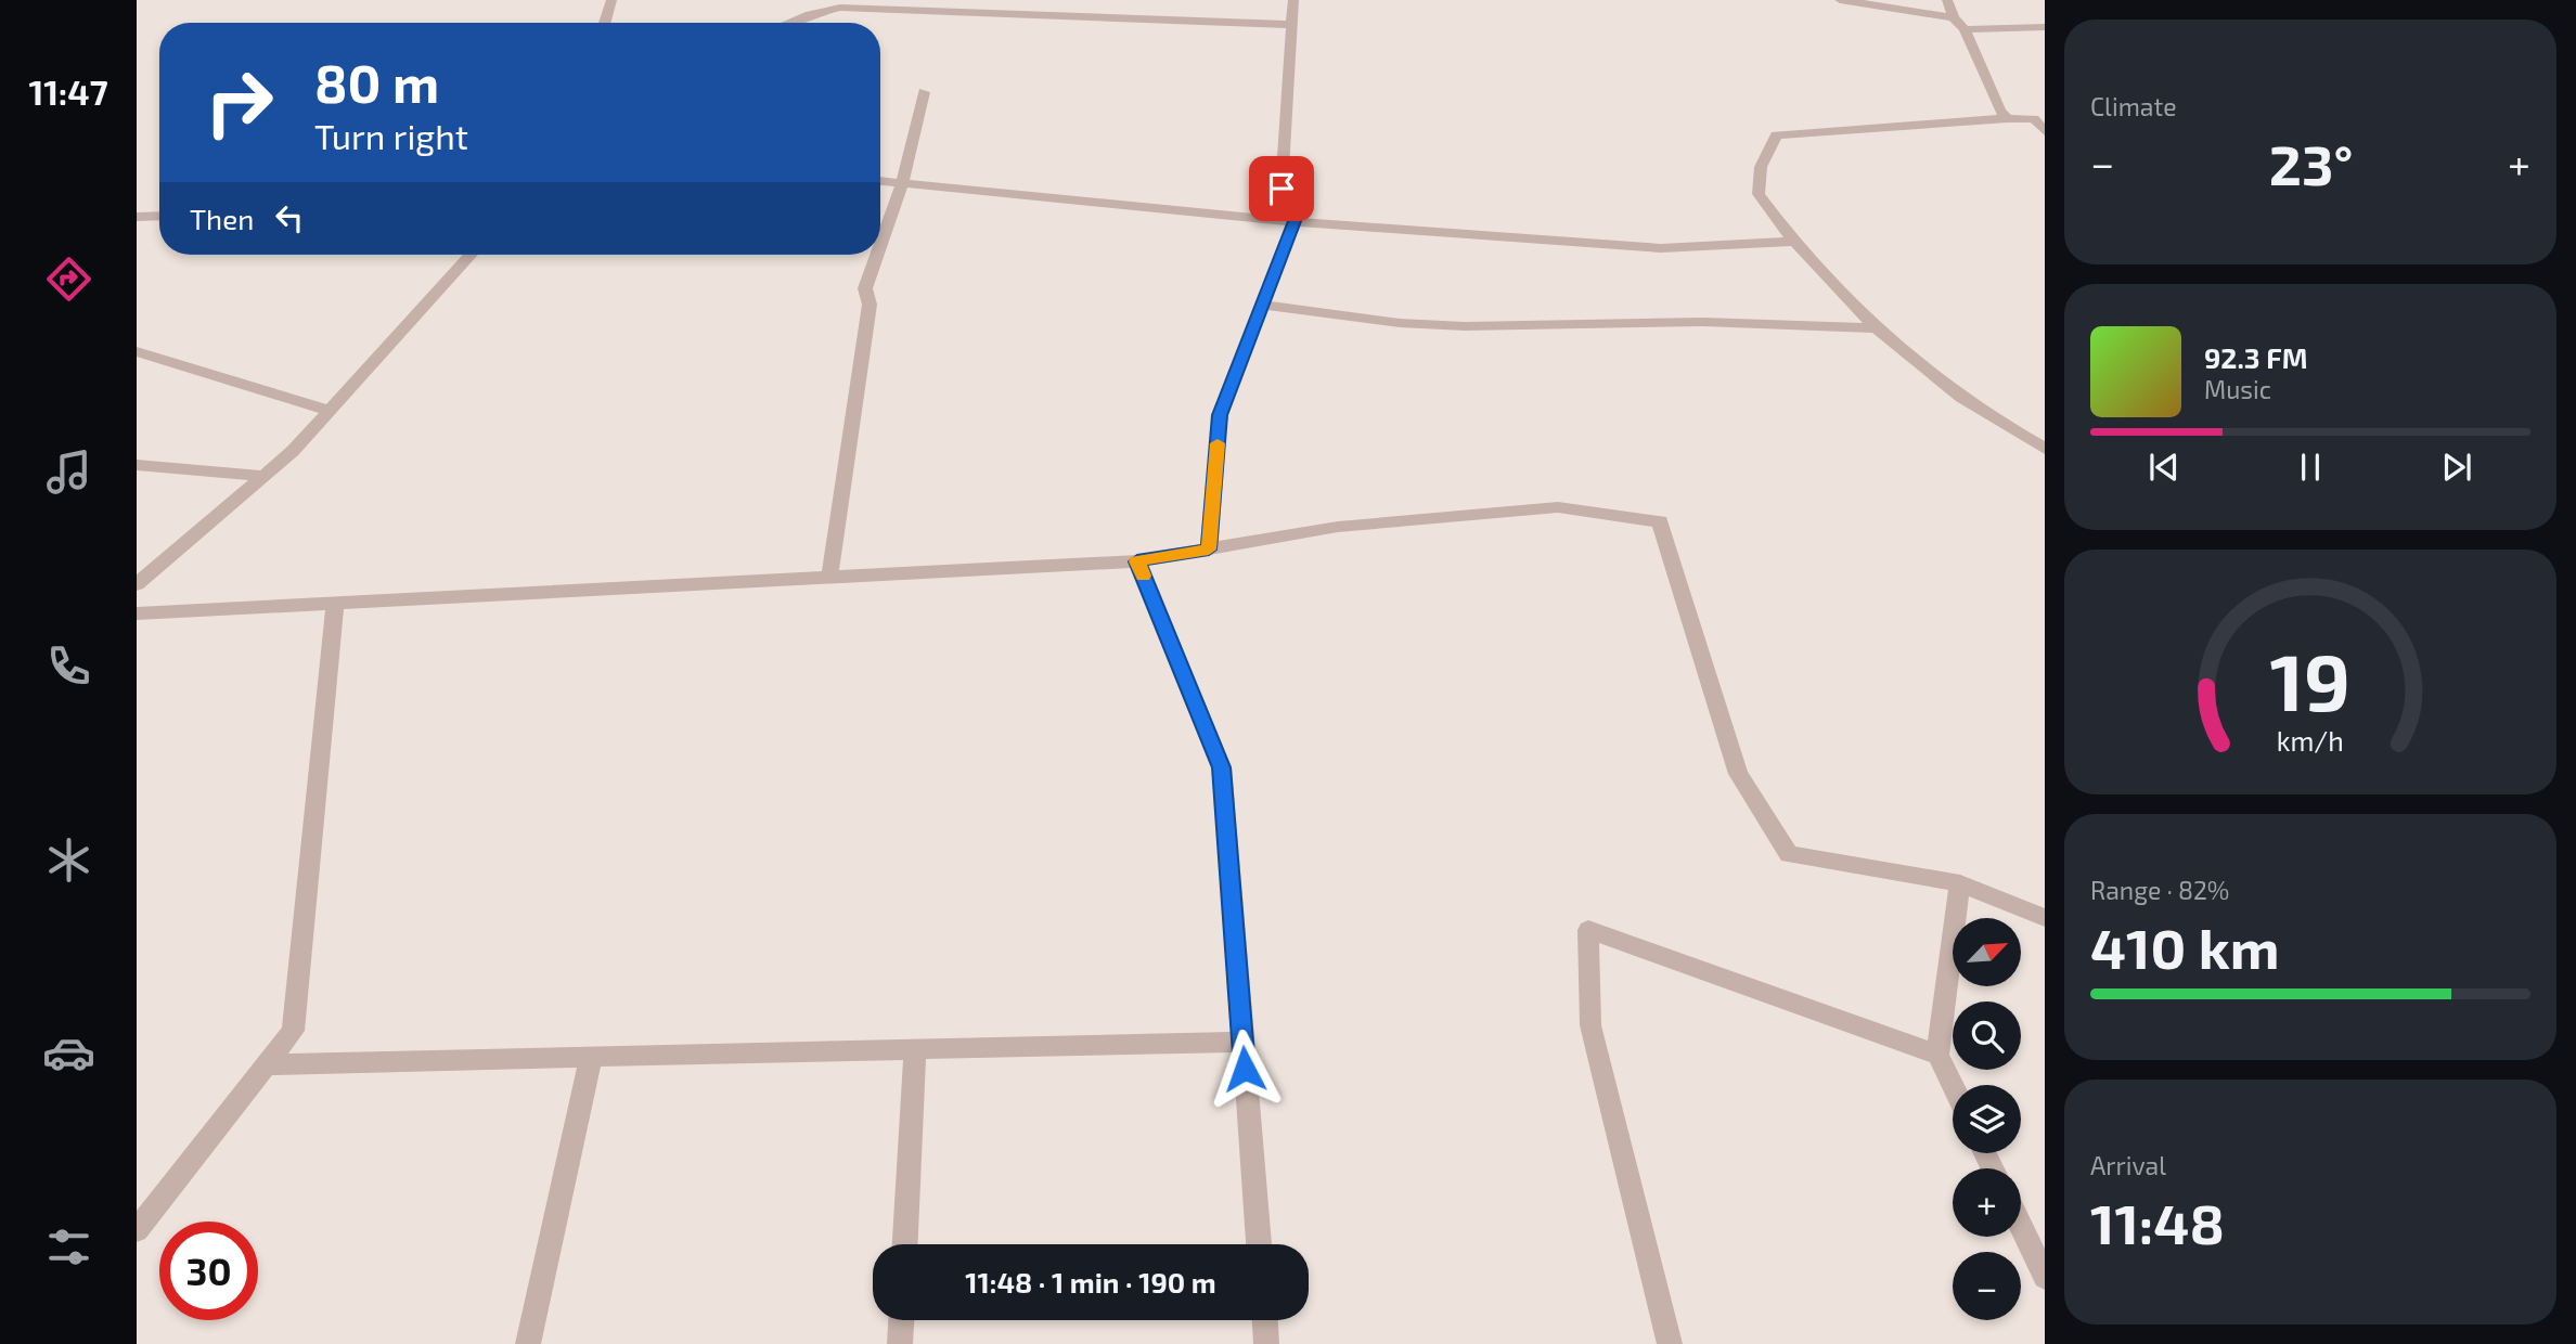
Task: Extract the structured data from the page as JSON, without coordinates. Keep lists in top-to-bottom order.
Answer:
{
  "north": "top right",
  "page": {
    "tabs": "11:47",
    "tile": [
      "Climate",
      ["Range · 82%", "410 km"],
      ["Arrival", "11:48"]
    ],
    "turn": ["80 m", "Turn right"],
    "heat": ["−", "23°", "+"],
    "then": "Then",
    "song": ["92.3 FM", "Music"],
    "map_buttons": ["+", "−"],
    "limit": "30",
    "trip": "11:48 · 1 min · 190 m",
    "gauge": ["19", "km/h"]
  }
}
